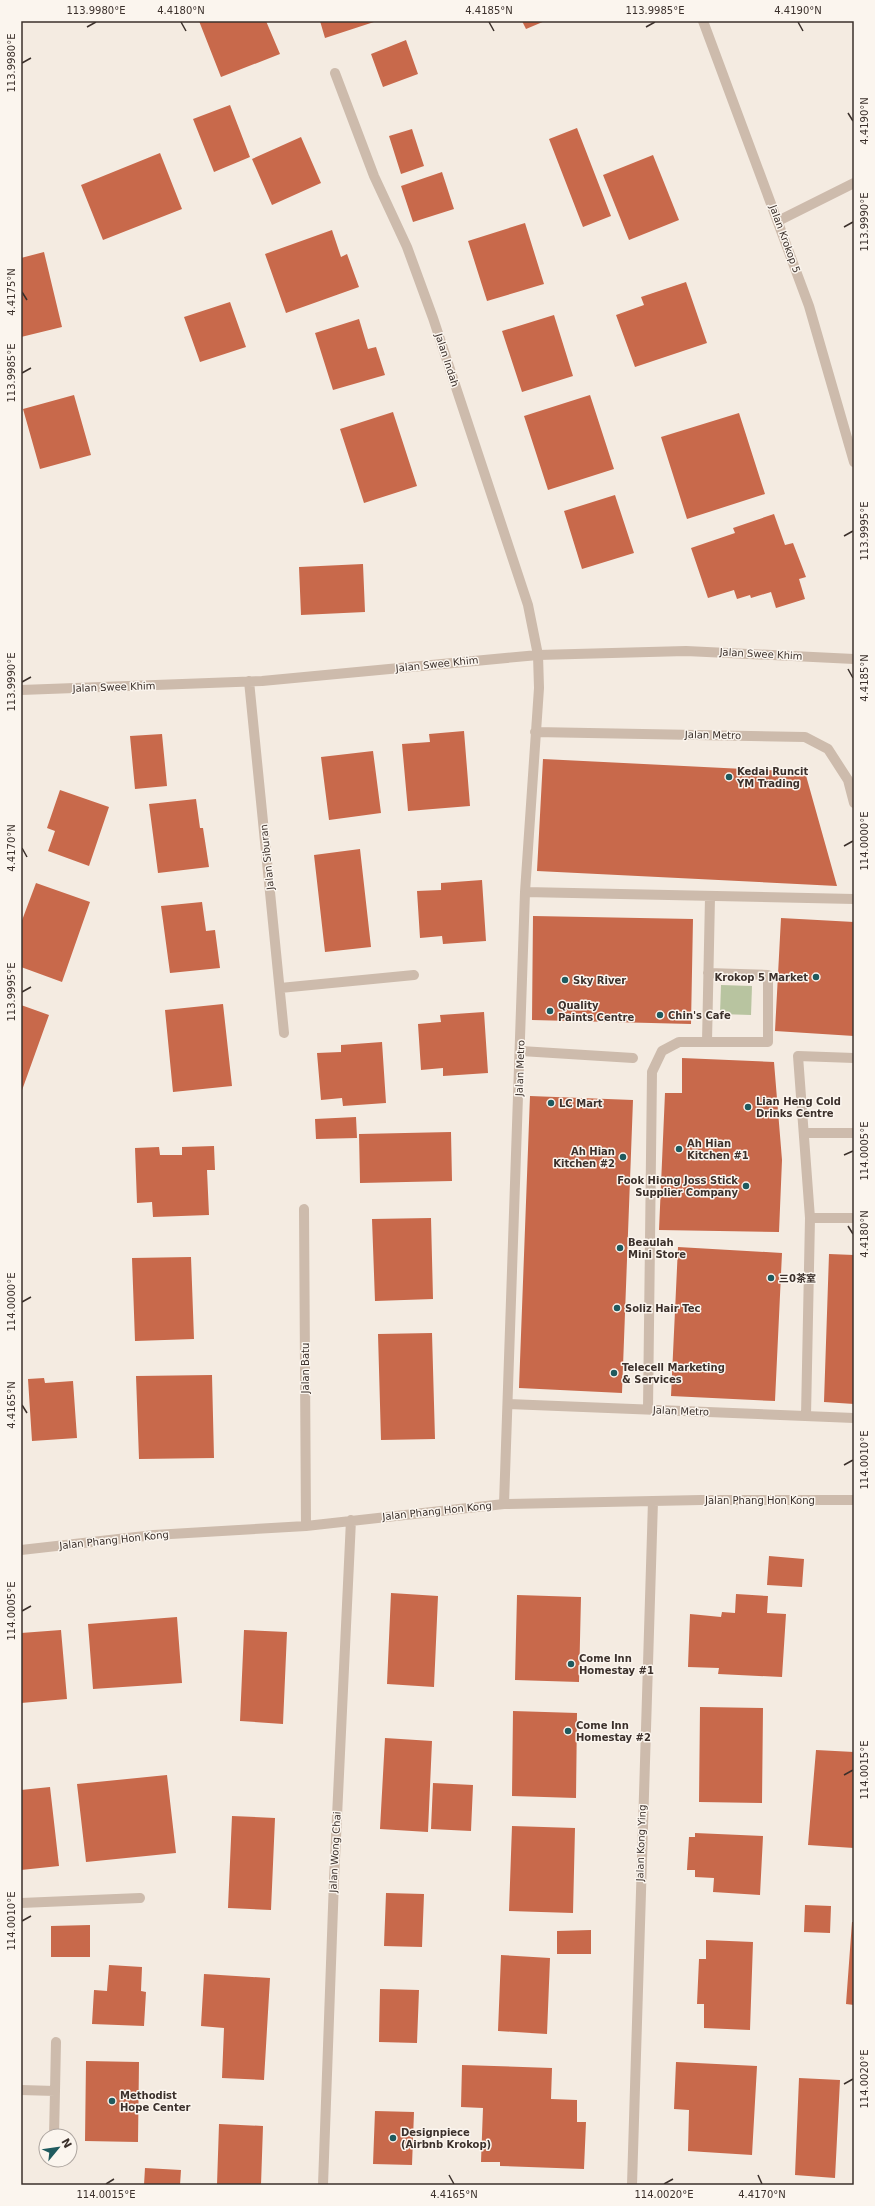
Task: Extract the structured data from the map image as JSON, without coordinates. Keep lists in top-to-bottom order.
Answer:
{
  "streets": {
    "street": [
      "Jalan Krokop 5",
      "Jalan Indah",
      "Jalan Swee Khim",
      "Jalan Metro",
      "Jalan Siburan",
      "Jalan Batu",
      "Jalan Phang Hon Kong",
      "Jalan Kong Ying",
      "Jalan Wong Chai"
    ]
  },
  "crossings": [
    ["Jalan Indah", "Jalan Swee Khim"],
    ["Jalan Indah", "Jalan Metro"],
    ["Jalan Swee Khim", "Jalan Metro"],
    ["Jalan Swee Khim", "Jalan Siburan"],
    ["Jalan Metro", "Jalan Phang Hon Kong"],
    ["Jalan Batu", "Jalan Phang Hon Kong"],
    ["Jalan Phang Hon Kong", "Jalan Kong Ying"],
    ["Jalan Phang Hon Kong", "Jalan Wong Chai"]
  ],
  "places": [
    "Kedai Runcit YM Trading",
    "Krokop 5 Market",
    "Sky River",
    "Quality Paints Centre",
    "Chin's Cafe",
    "LC Mart",
    "Lian Heng Cold Drinks Centre",
    "Ah Hian Kitchen #1",
    "Ah Hian Kitchen #2",
    "Fook Hiong Joss Stick Supplier Company",
    "Beaulah Mini Store",
    "三0茶室",
    "Soliz Hair Tec",
    "Telecell Marketing & Services",
    "Come Inn Homestay #1",
    "Come Inn Homestay #2",
    "Methodist Hope Center",
    "Designpiece (Airbnb Krokop)"
  ],
  "north": "top right",
  "coordinates": [
    "113.9980°E",
    "4.4180°N",
    "4.4185°N",
    "113.9985°E",
    "4.4190°N",
    "113.9990°E",
    "4.4175°N",
    "113.9995°E",
    "114.0000°E",
    "4.4170°N",
    "114.0005°E",
    "4.4165°N",
    "114.0010°E",
    "114.0015°E",
    "114.0020°E"
  ]
}
